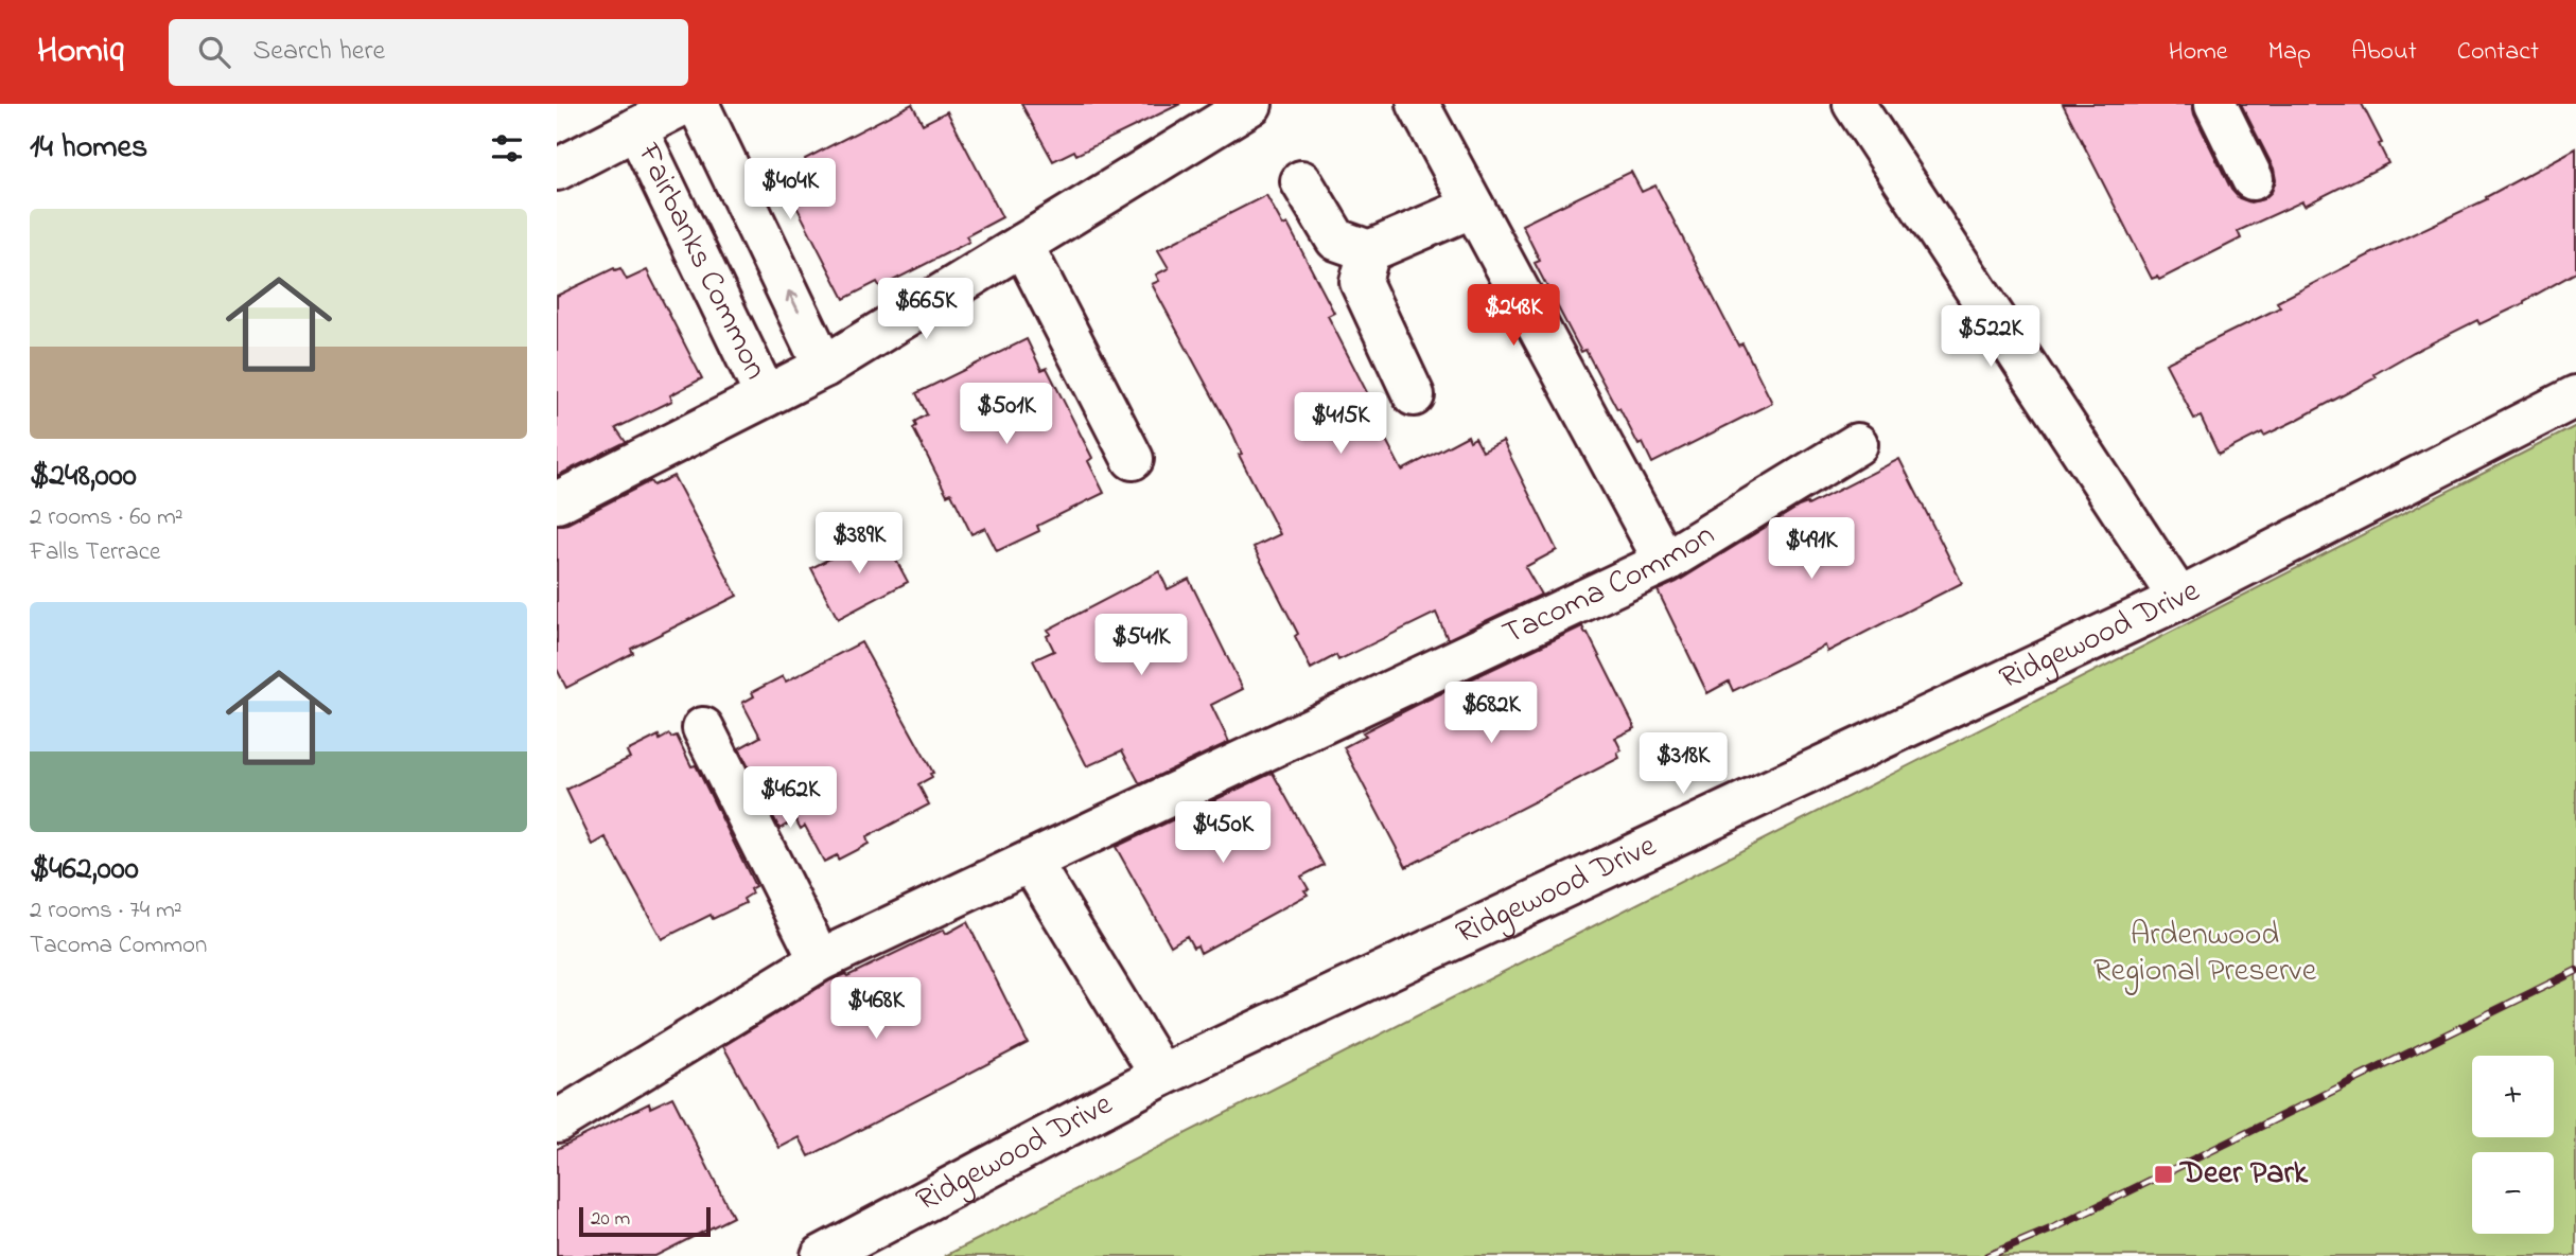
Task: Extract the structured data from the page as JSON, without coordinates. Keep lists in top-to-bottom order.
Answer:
{
  "streets": {
    "street": ["Fairbanks Common", "Tacoma Common", "Ridgewood Drive"]
  },
  "parks": ["Ardenwood Regional Preserve"],
  "places": {
    "transit": ["Deer Park"]
  },
  "scale_bar": "20 m",
  "page": {
    "header": "Homiq",
    "search": "Search here",
    "nav": [
      "Home",
      "Map",
      "About",
      "Contact"
    ],
    "heading": "14 homes",
    "price": [
      "$404K",
      "$665K",
      "$248K",
      "$522K",
      "$501K",
      "$415K",
      "$389K",
      "$491K",
      "$541K",
      "$682K",
      "$318K",
      "$462K",
      "$450K",
      "$468K"
    ],
    "list": [
      {
        "name": "$248,000",
        "note": "2 rooms · 60 m² · Falls Terrace"
      },
      {
        "name": "$462,000",
        "note": "2 rooms · 74 m² · Tacoma Common"
      }
    ],
    "map_buttons": ["+", "−"],
    "scale": "20 m"
  }
}
